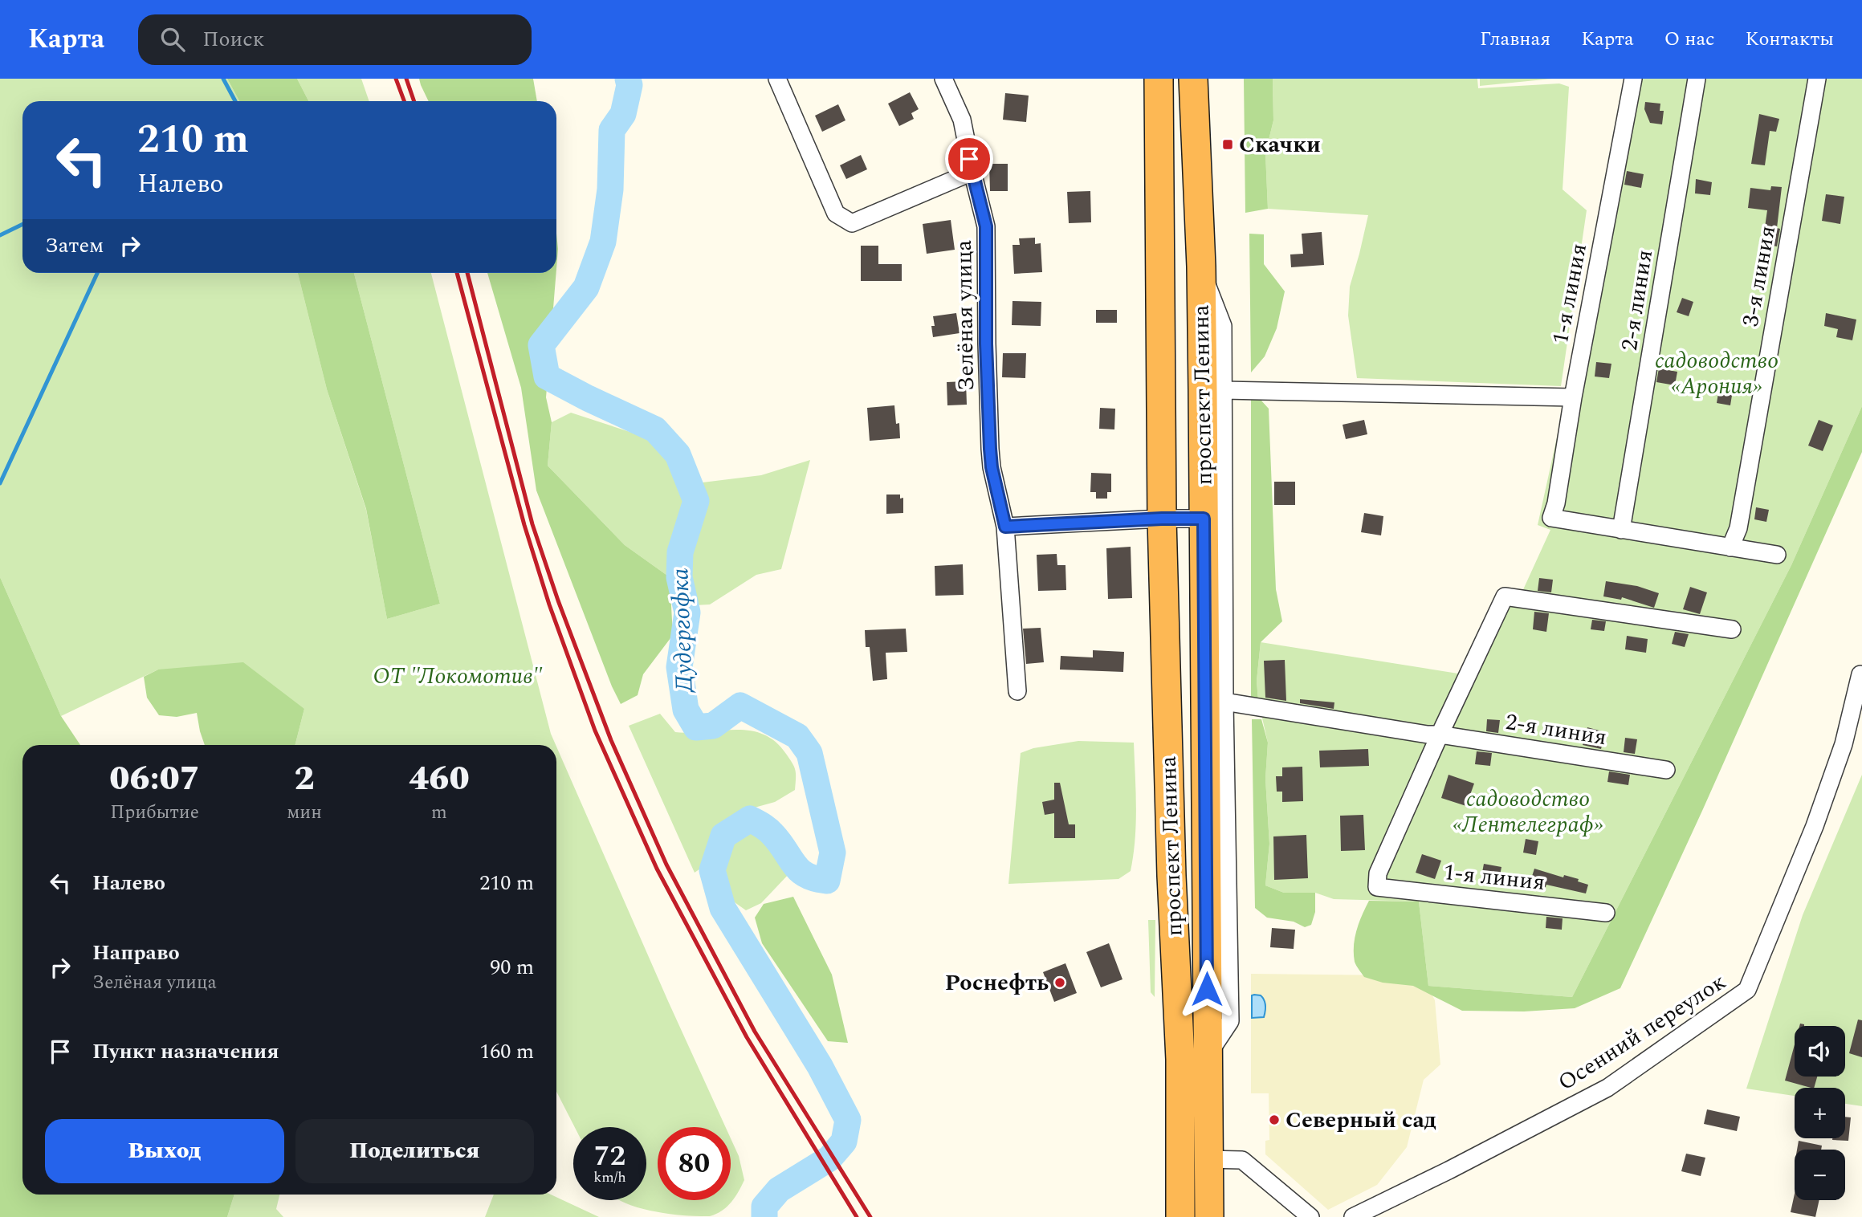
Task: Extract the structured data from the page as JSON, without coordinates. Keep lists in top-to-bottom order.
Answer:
{
  "streets": {
    "highway": ["проспект Ленина"],
    "street": [
      "3-я линия",
      "1-я линия",
      "2-я линия",
      "Зелёная улица",
      "Осенний переулок"
    ]
  },
  "crossings": [
    ["1-я линия", "2-я линия"]
  ],
  "water": ["Дудергофка"],
  "parks": ["садоводство «Арония»", "ОТ \"Локомотив\"", "садоводство «Лентелеграф»"],
  "places": {
    "transit": ["Скачки"],
    "other": ["Роснефть", "Северный сад"]
  },
  "page": {
    "header": "Карта",
    "search": "Поиск",
    "nav": [
      "Главная",
      "Карта",
      "О нас",
      "Контакты"
    ],
    "turn": ["210 m", "Налево"],
    "then": "Затем",
    "eta": [
      "06:07",
      "Прибытие",
      "2",
      "мин",
      "460",
      "m"
    ],
    "list": [
      {
        "name": "Налево",
        "value": "210 m"
      },
      {
        "name": "Направо",
        "note": "Зелёная улица",
        "value": "90 m"
      },
      {
        "name": "Пункт назначения",
        "value": "160 m"
      }
    ],
    "map_buttons": ["+", "−"],
    "buttons": ["Выход", "Поделиться"],
    "speed": "72 km/h",
    "limit": "80"
  }
}
